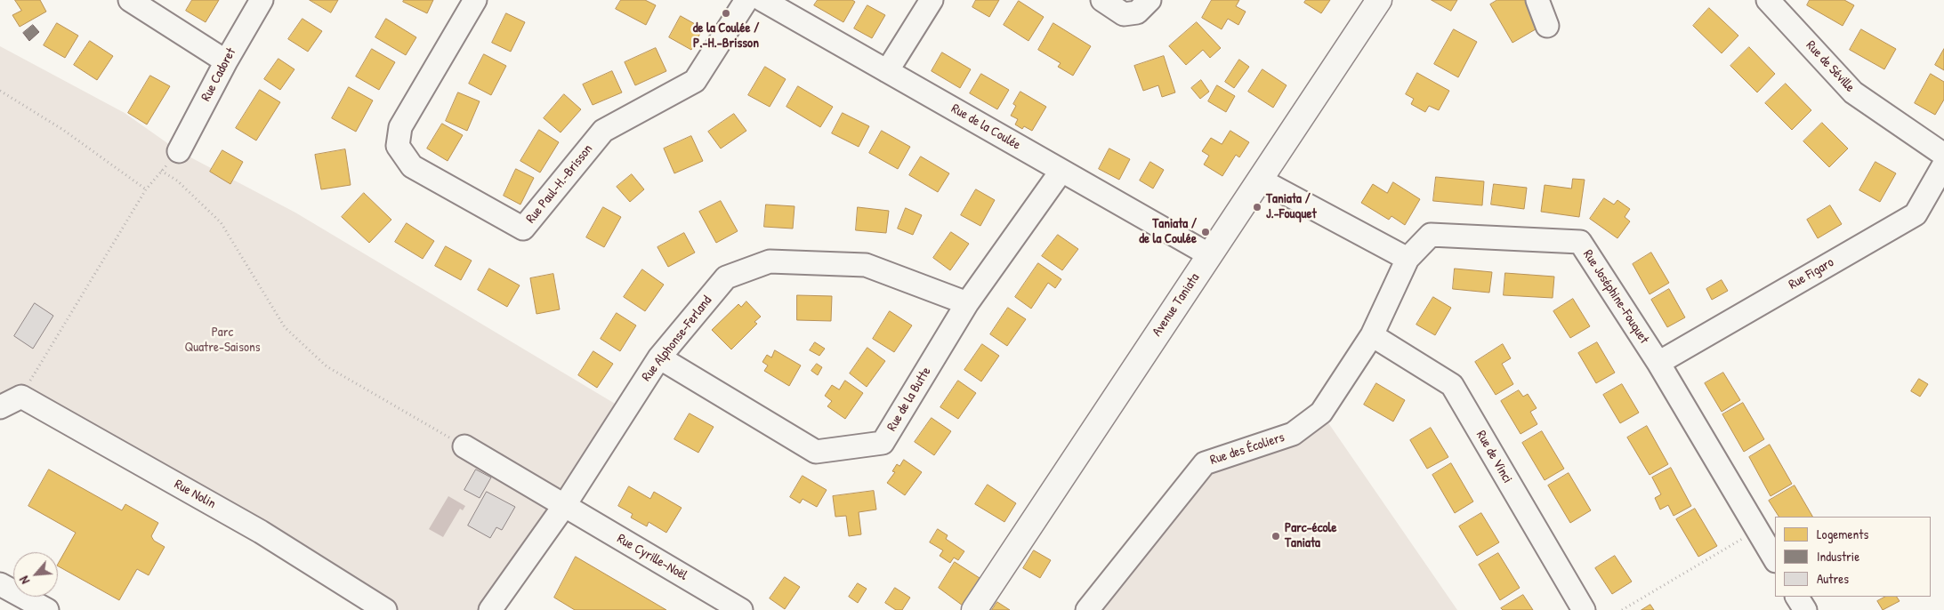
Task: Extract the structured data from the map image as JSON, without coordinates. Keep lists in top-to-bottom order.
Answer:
{
  "streets": {
    "main road": ["Avenue Taniata"],
    "street": [
      "Rue de Séville",
      "Rue Cadoret",
      "Rue de la Coulée",
      "Rue Paul-H.-Brisson",
      "Rue Figaro",
      "Rue Joséphine-Fouquet",
      "Rue Alphonse-Ferland",
      "Rue de la Butte",
      "Rue des Écoliers",
      "Rue de Vinci",
      "Rue Nolin",
      "Rue Cyrille-Noël"
    ]
  },
  "crossings": [
    ["Rue de la Coulée", "Avenue Taniata"],
    ["Rue de la Coulée", "Rue de la Butte"],
    ["Rue Figaro", "Rue Joséphine-Fouquet"],
    ["Rue Joséphine-Fouquet", "Rue des Écoliers"],
    ["Rue Alphonse-Ferland", "Rue de la Butte"],
    ["Rue Alphonse-Ferland", "Rue Cyrille-Noël"],
    ["Rue des Écoliers", "Rue de Vinci"]
  ],
  "parks": ["Parc Quatre-Saisons"],
  "places": [
    "de la Coulée / P.-H.-Brisson",
    "Taniata / J.-Fouquet",
    "Taniata / de la Coulée",
    "Parc-école Taniata"
  ],
  "legend": ["Logements", "Industrie", "Autres"],
  "north": "bottom left"
}
